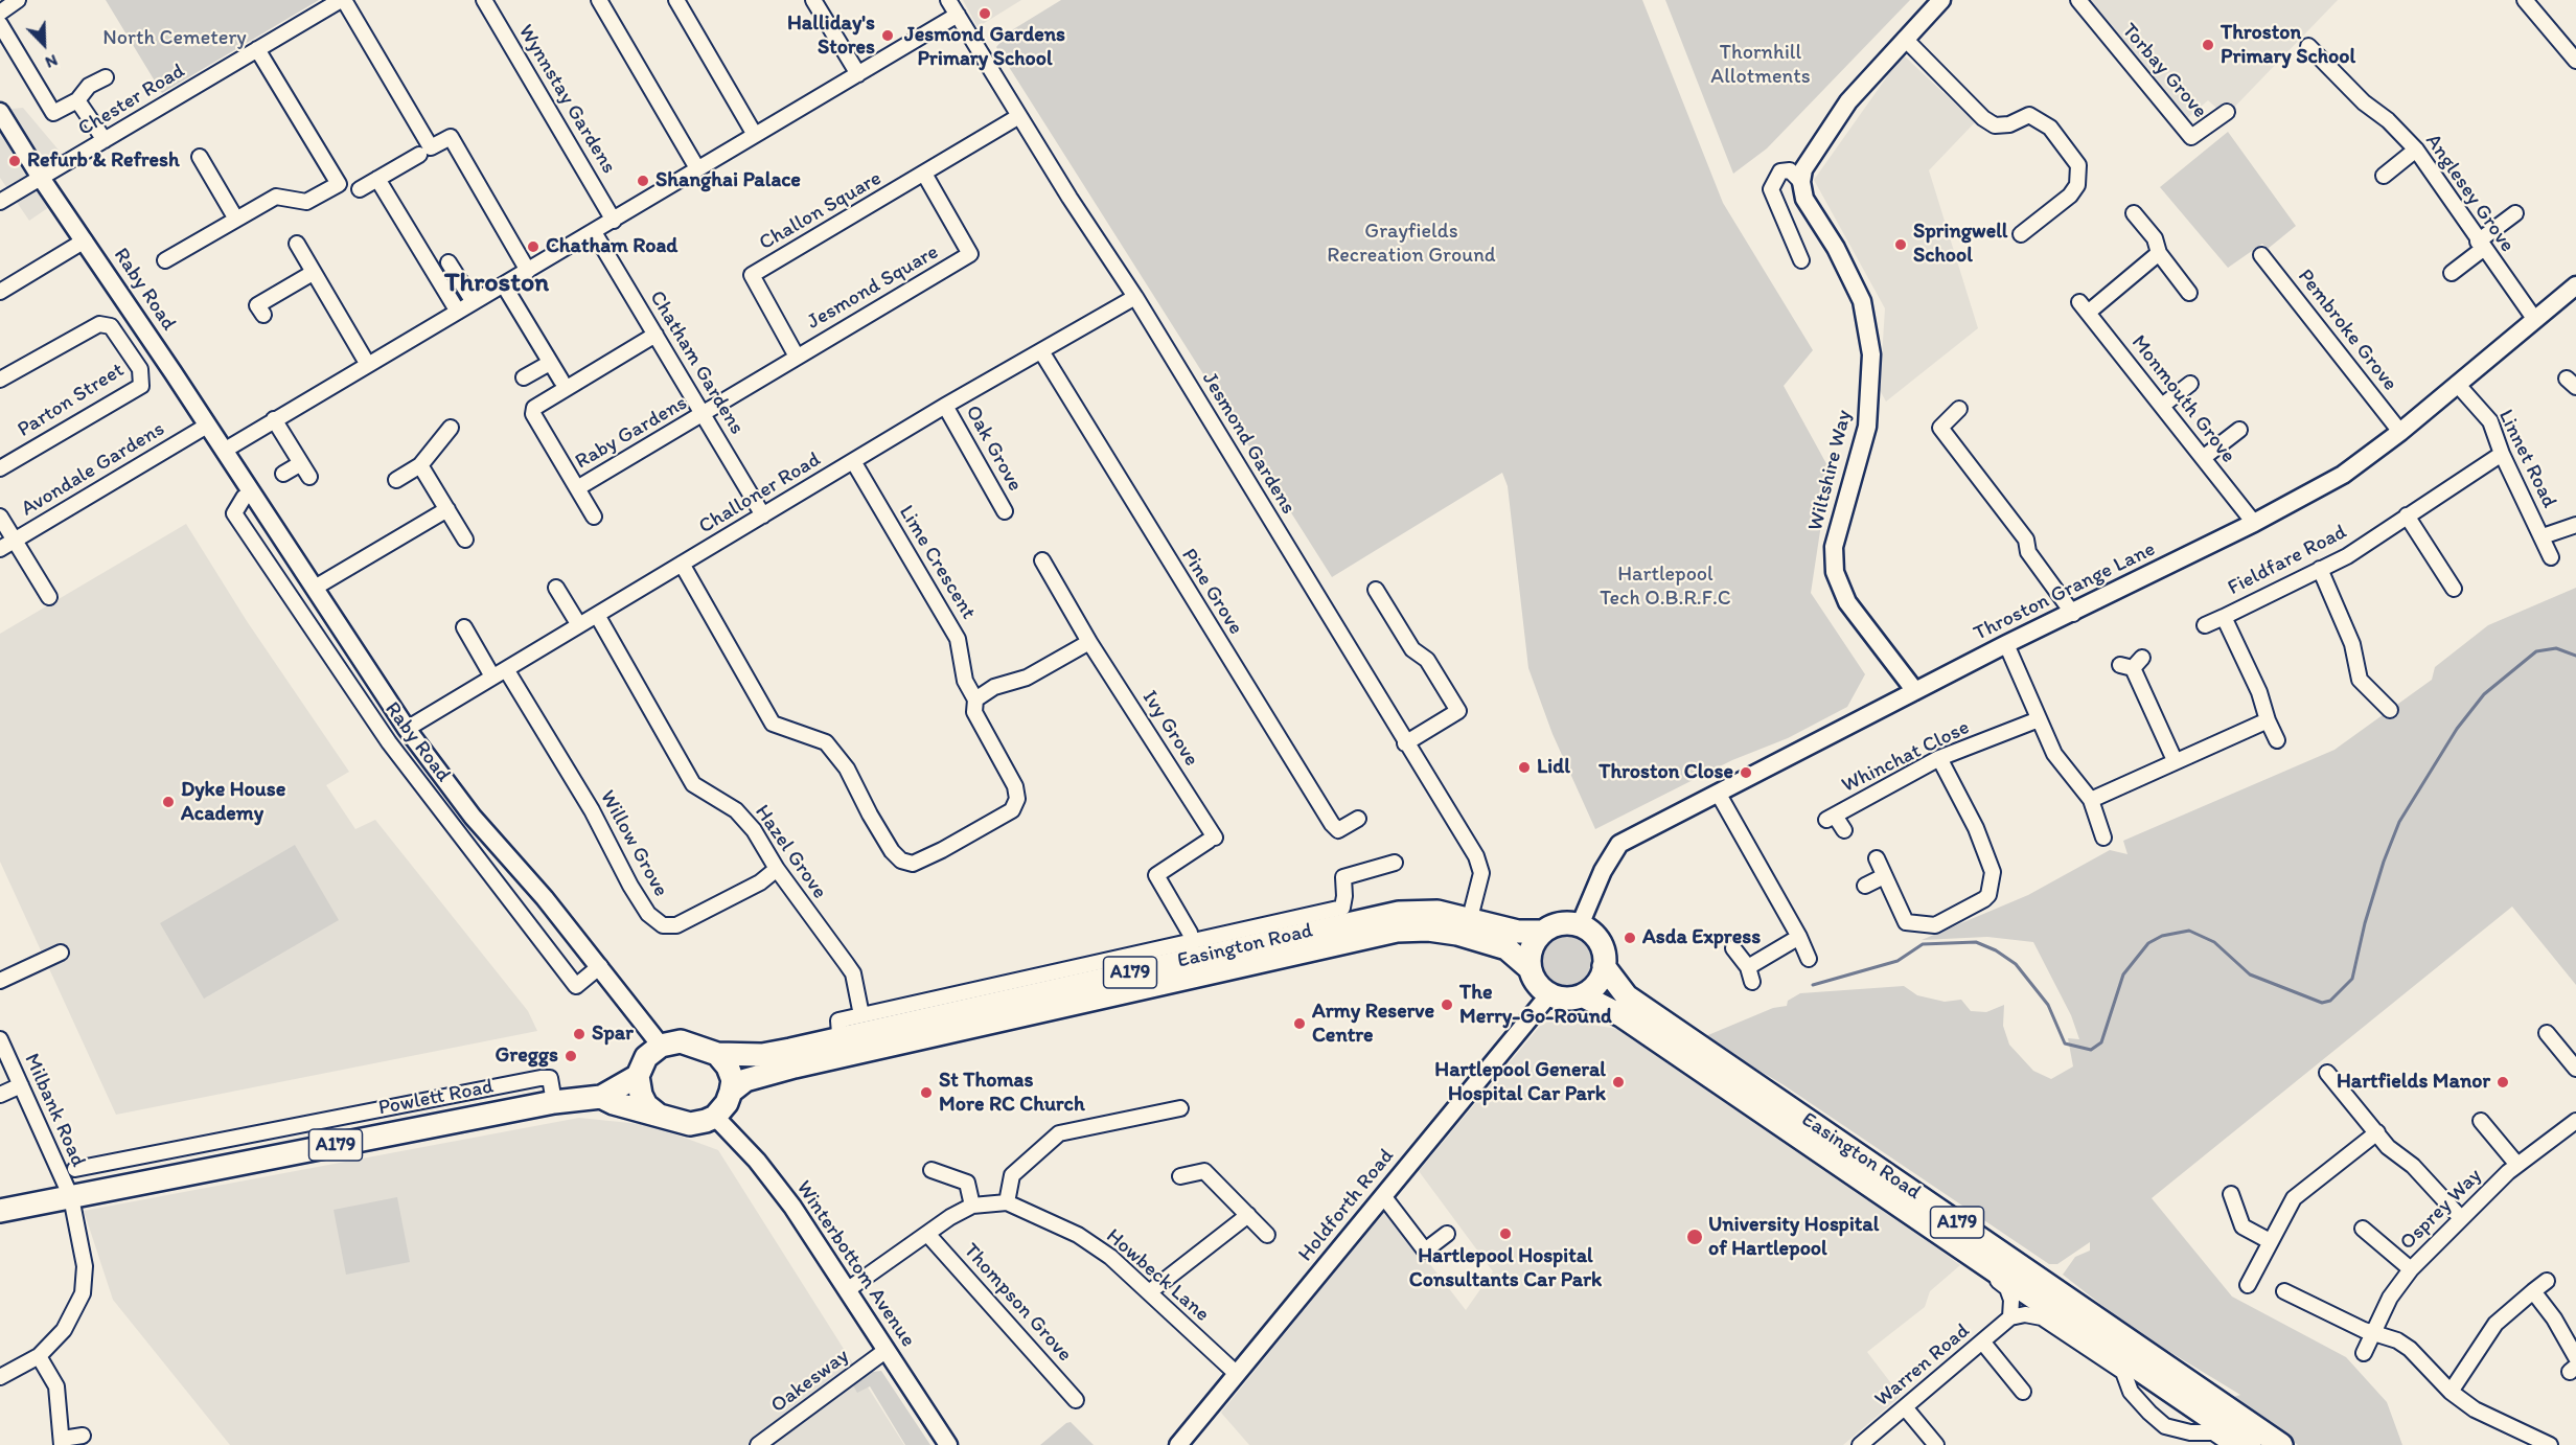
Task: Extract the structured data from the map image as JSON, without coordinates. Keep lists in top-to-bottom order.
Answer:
{
  "streets": {
    "highway": ["Easington Road", "A179", "Powlett Road"],
    "street": [
      "Torbay Grove",
      "Wynnstay Gardens",
      "Chester Road",
      "Anglesey Grove",
      "Challon Square",
      "Jesmond Square",
      "Raby Road",
      "Pembroke Grove",
      "Chatham Gardens",
      "Monmouth Grove",
      "Parton Street",
      "Raby Gardens",
      "Jesmond Gardens",
      "Oak Grove",
      "Linnet Road",
      "Avondale Gardens",
      "Wiltshire Way",
      "Challoner Road",
      "Fieldfare Road",
      "Lime Crescent",
      "Pine Grove",
      "Throston Grange Lane",
      "Ivy Grove",
      "Whinchat Close",
      "Willow Grove",
      "Hazel Grove",
      "Milbank Road",
      "Holdforth Road",
      "Osprey Way",
      "Winterbottom Avenue",
      "Howbeck Lane",
      "Thompson Grove",
      "Warren Road",
      "Oakesway"
    ]
  },
  "crossings": [
    ["Chester Road", "Raby Road"],
    ["Anglesey Grove", "Throston Grange Lane"],
    ["Challon Square", "Jesmond Square"],
    ["Challon Square", "Raby Gardens"],
    ["Challon Square", "Jesmond Gardens"],
    ["Jesmond Square", "Raby Gardens"],
    ["Raby Road", "Avondale Gardens"],
    ["Raby Road", "Challoner Road"],
    ["Raby Road", "Easington Road"],
    ["Raby Road", "A179"],
    ["Raby Road", "Powlett Road"],
    ["Raby Road", "Winterbottom Avenue"],
    ["Pembroke Grove", "Throston Grange Lane"],
    ["Chatham Gardens", "Raby Gardens"],
    ["Chatham Gardens", "Challoner Road"],
    ["Monmouth Grove", "Throston Grange Lane"],
    ["Jesmond Gardens", "Challoner Road"],
    ["Jesmond Gardens", "Easington Road"],
    ["Oak Grove", "Challoner Road"],
    ["Linnet Road", "Fieldfare Road"],
    ["Linnet Road", "Throston Grange Lane"],
    ["Wiltshire Way", "Throston Grange Lane"],
    ["Challoner Road", "Lime Crescent"],
    ["Challoner Road", "Pine Grove"],
    ["Challoner Road", "Willow Grove"],
    ["Challoner Road", "Hazel Grove"],
    ["Throston Grange Lane", "Easington Road"],
    ["Throston Grange Lane", "Holdforth Road"],
    ["Ivy Grove", "Easington Road"],
    ["Willow Grove", "Hazel Grove"],
    ["Hazel Grove", "Easington Road"],
    ["Easington Road", "A179"],
    ["Easington Road", "Powlett Road"],
    ["Easington Road", "Holdforth Road"],
    ["Easington Road", "Winterbottom Avenue"],
    ["A179", "Powlett Road"],
    ["A179", "Winterbottom Avenue"],
    ["Powlett Road", "Milbank Road"],
    ["Powlett Road", "Winterbottom Avenue"],
    ["Holdforth Road", "Howbeck Lane"],
    ["Winterbottom Avenue", "Howbeck Lane"],
    ["Winterbottom Avenue", "Oakesway"],
    ["Howbeck Lane", "Thompson Grove"]
  ],
  "districts": ["Throston"],
  "parks": [
    "North Cemetery",
    "Thornhill Allotments",
    "Grayfields Recreation Ground",
    "Hartlepool Tech O.B.R.F.C"
  ],
  "places": [
    "Jesmond Gardens Primary School",
    "Halliday's Stores",
    "Throston Primary School",
    "Refurb & Refresh",
    "Shanghai Palace",
    "Springwell School",
    "Chatham Road",
    "Lidl",
    "Throston Close",
    "Dyke House Academy",
    "Asda Express",
    "The Merry-Go-Round",
    "Army Reserve Centre",
    "Spar",
    "Greggs",
    "Hartlepool General Hospital Car Park",
    "Hartfields Manor",
    "St Thomas More RC Church",
    "Hartlepool Hospital Consultants Car Park",
    "University Hospital of Hartlepool"
  ],
  "north": "bottom right"
}
